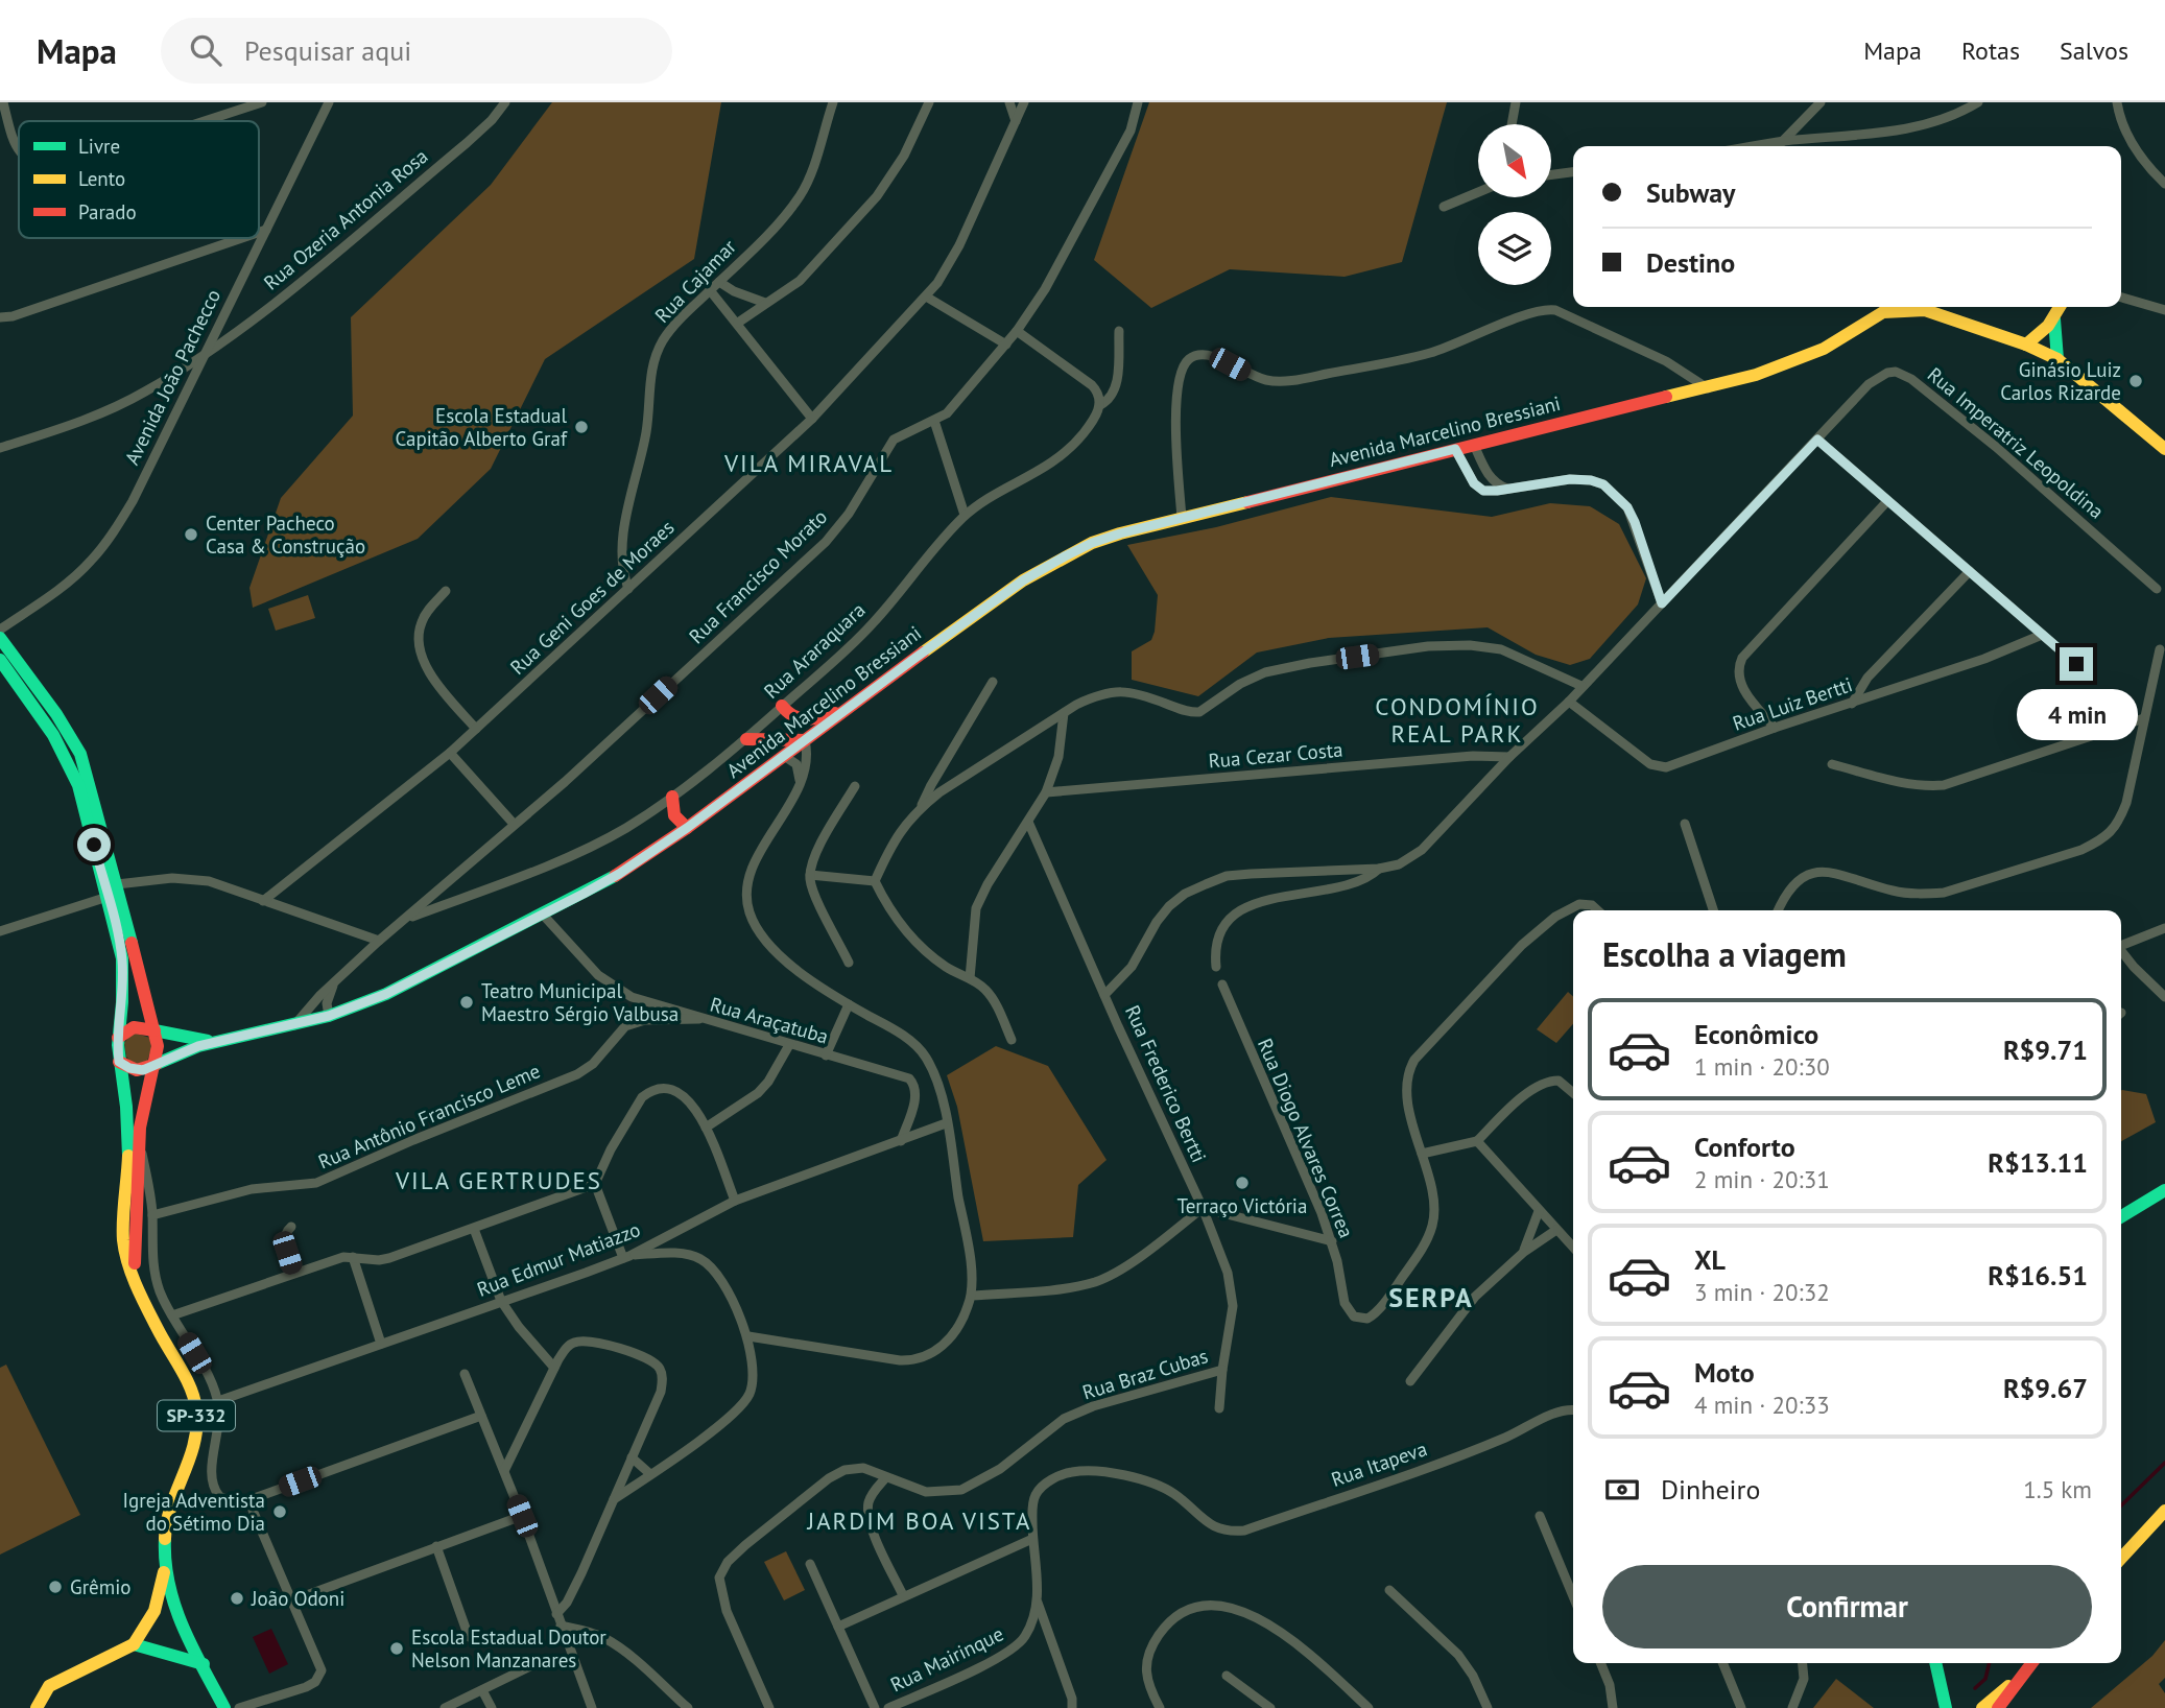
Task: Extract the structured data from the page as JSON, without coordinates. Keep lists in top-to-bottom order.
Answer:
{
  "streets": {
    "street": [
      "Rua Ozeria Antonia Rosa",
      "Rua Cajamar",
      "Avenida João Pachecco",
      "Avenida Marcelino Bressiani",
      "Rua Imperatriz Leopoldina",
      "Rua Francisco Morato",
      "Rua Geni Goes de Moraes",
      "Rua Araraquara",
      "Rua Luiz Bertti",
      "Rua Cezar Costa",
      "Rua Araçatuba",
      "Rua Frederico Bertti",
      "Rua Antônio Francisco Leme",
      "Rua Diogo Alvares Correa",
      "Rua Edmur Matiazzo",
      "Rua Braz Cubas",
      "SP-332",
      "Rua Itapeva",
      "Rua Mairinque"
    ]
  },
  "crossings": [
    ["Rua Ozeria Antonia Rosa", "Avenida João Pachecco"],
    ["Rua Cajamar", "Rua Geni Goes de Moraes"],
    ["Avenida Marcelino Bressiani", "Rua Araçatuba"],
    ["Avenida Marcelino Bressiani", "SP-332"],
    ["Rua Imperatriz Leopoldina", "Rua Frederico Bertti"],
    ["Rua Francisco Morato", "Rua Araraquara"],
    ["Rua Luiz Bertti", "Rua Frederico Bertti"],
    ["Rua Cezar Costa", "Rua Frederico Bertti"],
    ["Rua Araçatuba", "Rua Antônio Francisco Leme"],
    ["Rua Araçatuba", "Rua Edmur Matiazzo"],
    ["Rua Frederico Bertti", "Rua Braz Cubas"],
    ["Rua Itapeva", "Rua Mairinque"]
  ],
  "districts": [
    "VILA MIRAVAL",
    "CONDOMÍNIO REAL PARK",
    "VILA GERTRUDES",
    "SERPA",
    "JARDIM BOA VISTA"
  ],
  "places": [
    "Ginásio Luiz Carlos Rizarde",
    "Escola Estadual Capitão Alberto Graf",
    "Center Pacheco Casa & Construção",
    "Teatro Municipal Maestro Sérgio Valbusa",
    "Terraço Victória",
    "Igreja Adventista do Sétimo Dia",
    "Grêmio",
    "João Odoni",
    "Escola Estadual Doutor Nelson Manzanares"
  ],
  "legend": ["Livre", "Lento", "Parado"],
  "north": "bottom right",
  "page": {
    "header": "Mapa",
    "search": "Pesquisar aqui",
    "nav": ["Mapa", "Rotas", "Salvos"],
    "banner": ["Subway", "Destino"],
    "bubble": "4 min",
    "heading": "Escolha a viagem",
    "list": [
      {
        "name": "Econômico",
        "note": "1 min · 20:30",
        "value": "R$9.71"
      },
      {
        "name": "Conforto",
        "note": "2 min · 20:31",
        "value": "R$13.11"
      },
      {
        "name": "XL",
        "note": "3 min · 20:32",
        "value": "R$16.51"
      },
      {
        "name": "Moto",
        "note": "4 min · 20:33",
        "value": "R$9.67"
      }
    ],
    "pay": ["Dinheiro", "1.5 km"],
    "buttons": "Confirmar"
  }
}
